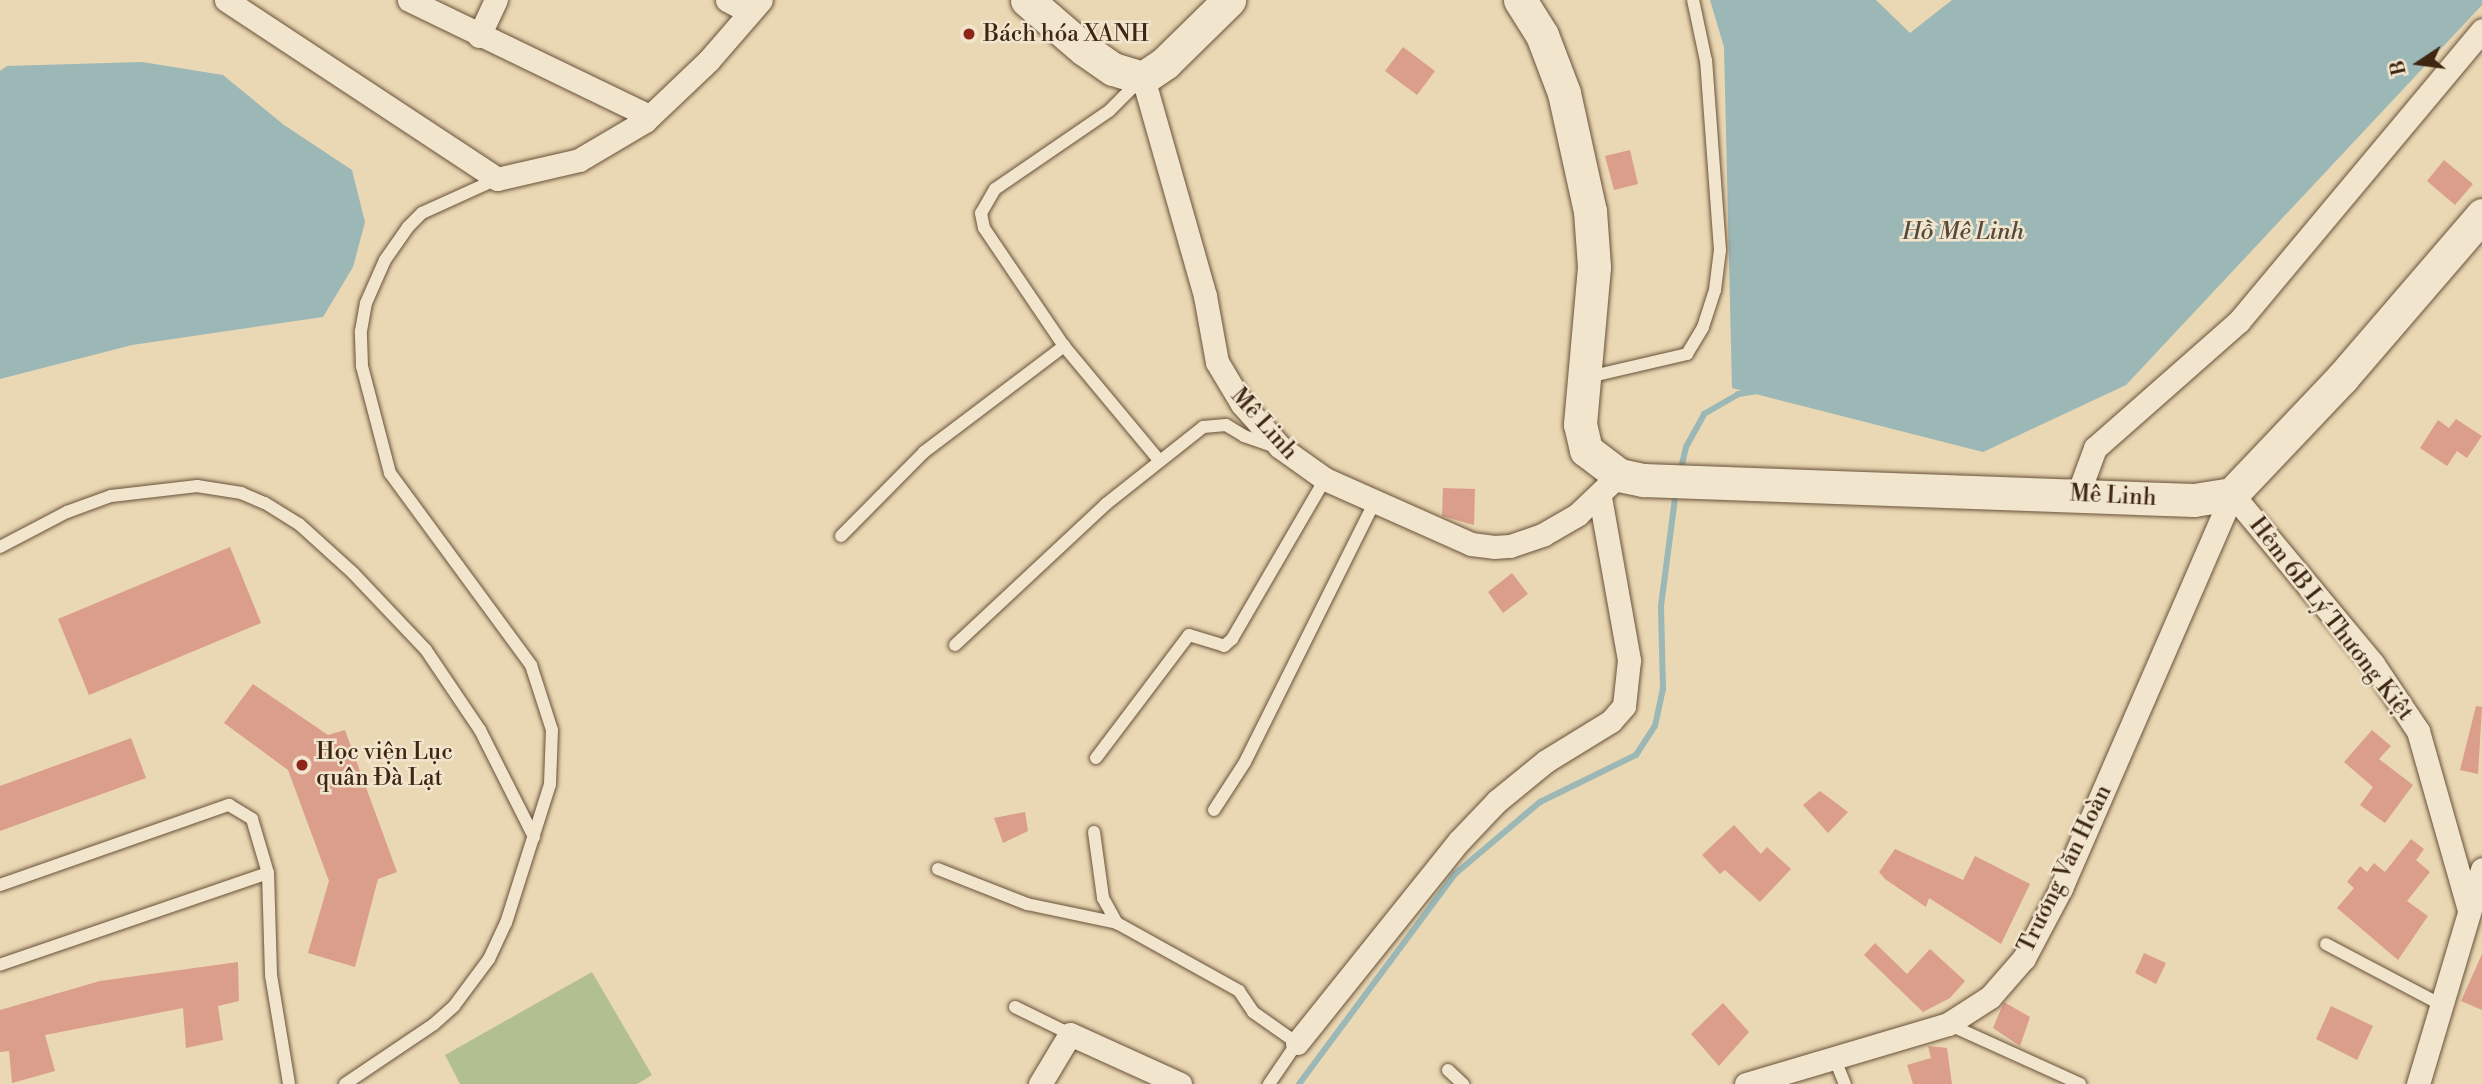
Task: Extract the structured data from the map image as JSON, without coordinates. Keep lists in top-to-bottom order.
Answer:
{
  "streets": {
    "street": ["Mê Linh", "Hẻm 6B Lý Thương Kiệt", "Trương Văn Hoàn"]
  },
  "crossings": [
    ["Mê Linh", "Hẻm 6B Lý Thương Kiệt"],
    ["Mê Linh", "Trương Văn Hoàn"],
    ["Hẻm 6B Lý Thương Kiệt", "Trương Văn Hoàn"]
  ],
  "water": ["Hồ Mê Linh"],
  "places": ["Bách hóa XANH", "Học viện Lục quân Đà Lạt"],
  "north": "left"
}
